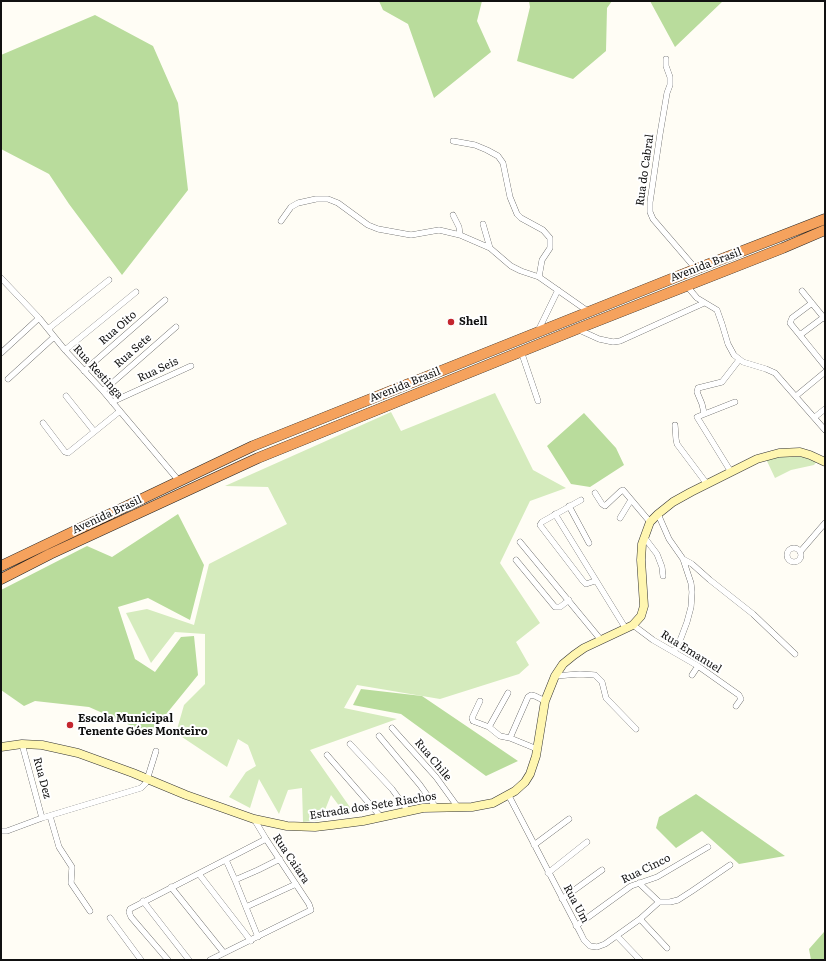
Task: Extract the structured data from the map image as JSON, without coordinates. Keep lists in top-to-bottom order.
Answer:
{
  "streets": {
    "highway": ["Avenida Brasil"],
    "street": [
      "Rua do Cabral",
      "Rua Oito",
      "Rua Sete",
      "Rua Seis",
      "Rua Restinga",
      "Rua Emanuel",
      "Rua Chile",
      "Rua Dez",
      "Estrada dos Sete Riachos",
      "Rua Caiara",
      "Rua Cinco",
      "Rua Um"
    ]
  },
  "crossings": [
    ["Rua do Cabral", "Avenida Brasil"],
    ["Avenida Brasil", "Rua Restinga"],
    ["Rua Oito", "Rua Restinga"],
    ["Rua Sete", "Rua Restinga"],
    ["Rua Seis", "Rua Restinga"],
    ["Rua Emanuel", "Estrada dos Sete Riachos"],
    ["Rua Chile", "Estrada dos Sete Riachos"],
    ["Rua Dez", "Estrada dos Sete Riachos"],
    ["Estrada dos Sete Riachos", "Rua Caiara"],
    ["Estrada dos Sete Riachos", "Rua Um"],
    ["Rua Cinco", "Rua Um"]
  ],
  "places": ["Shell", "Escola Municipal Tenente Góes Monteiro"]
}
